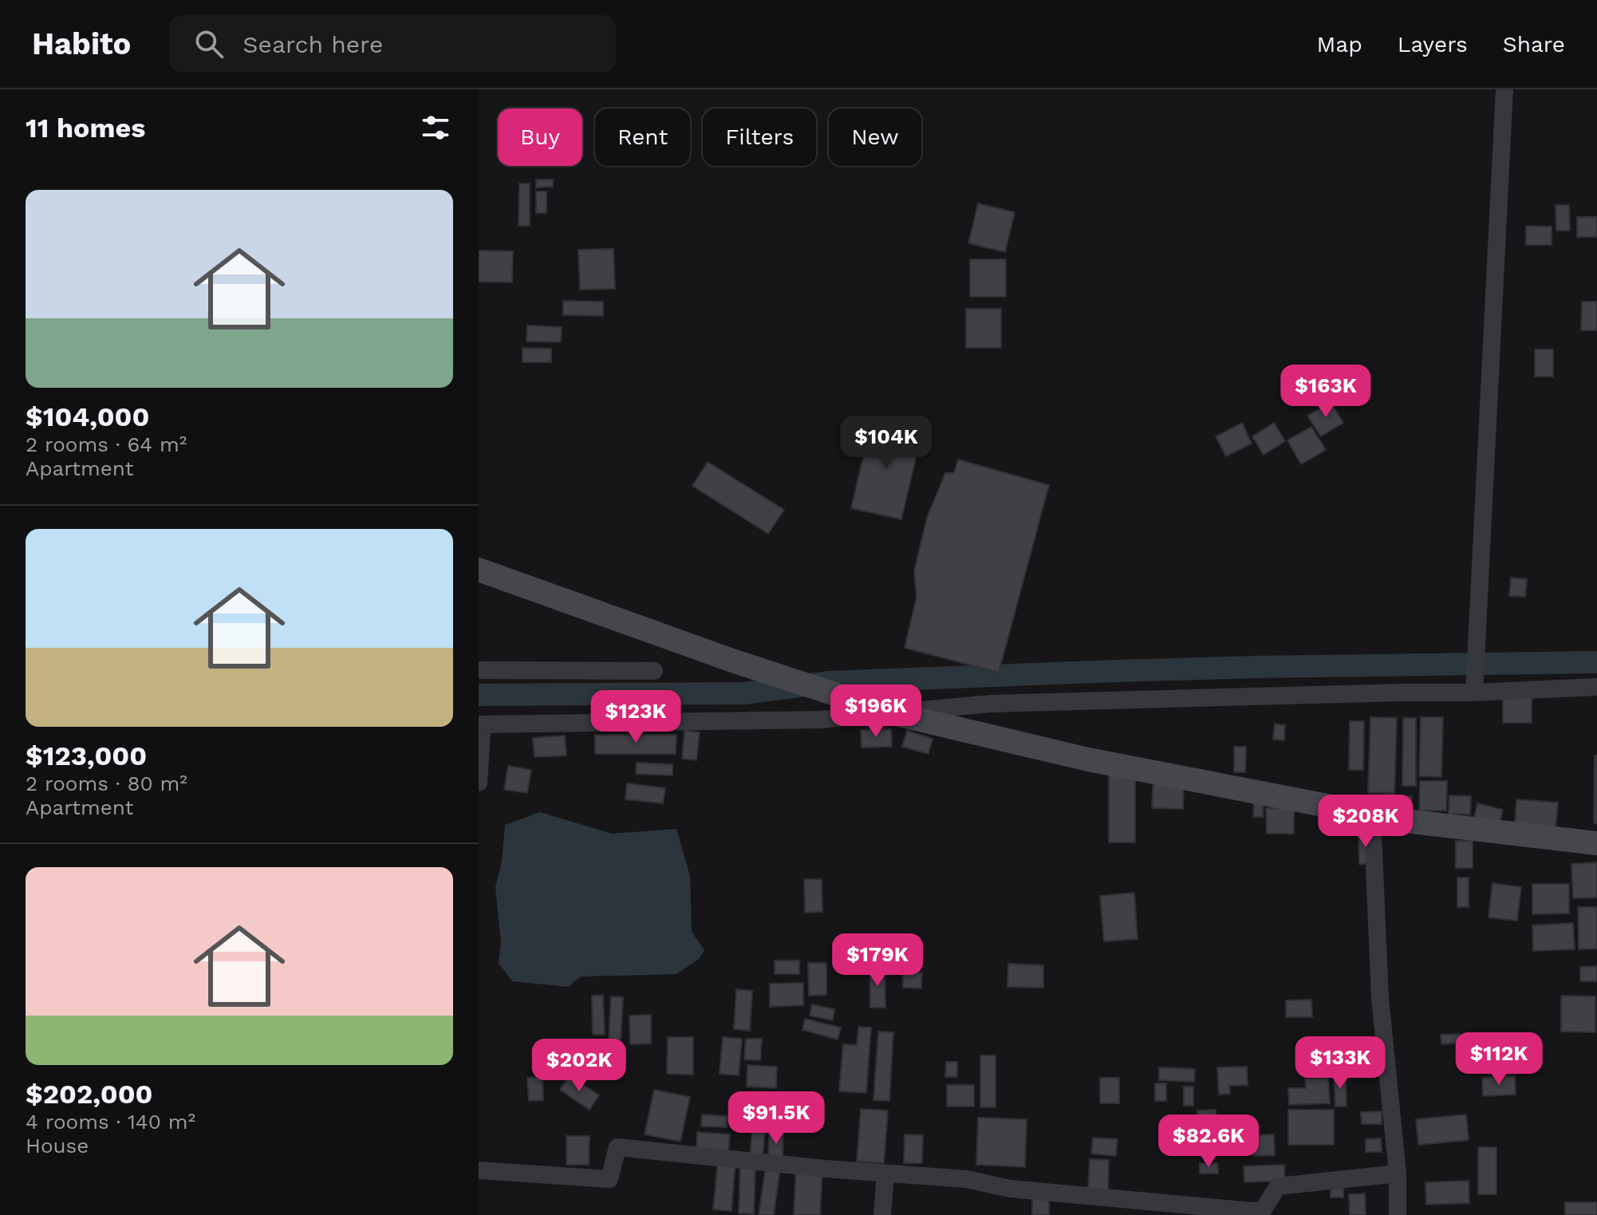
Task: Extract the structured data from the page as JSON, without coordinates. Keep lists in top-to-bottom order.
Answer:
{
  "page": {
    "header": "Habito",
    "search": "Search here",
    "nav": ["Map", "Layers", "Share"],
    "heading": "11 homes",
    "chip": [
      "Buy",
      "Rent",
      "Filters",
      "New"
    ],
    "list": [
      {
        "name": "$104,000",
        "note": "2 rooms · 64 m² · Apartment"
      },
      {
        "name": "$123,000",
        "note": "2 rooms · 80 m² · Apartment"
      },
      {
        "name": "$202,000",
        "note": "4 rooms · 140 m² · House"
      }
    ],
    "price": [
      "$163K",
      "$104K",
      "$196K",
      "$123K",
      "$208K",
      "$179K",
      "$112K",
      "$133K",
      "$202K",
      "$91.5K",
      "$82.6K"
    ]
  }
}
